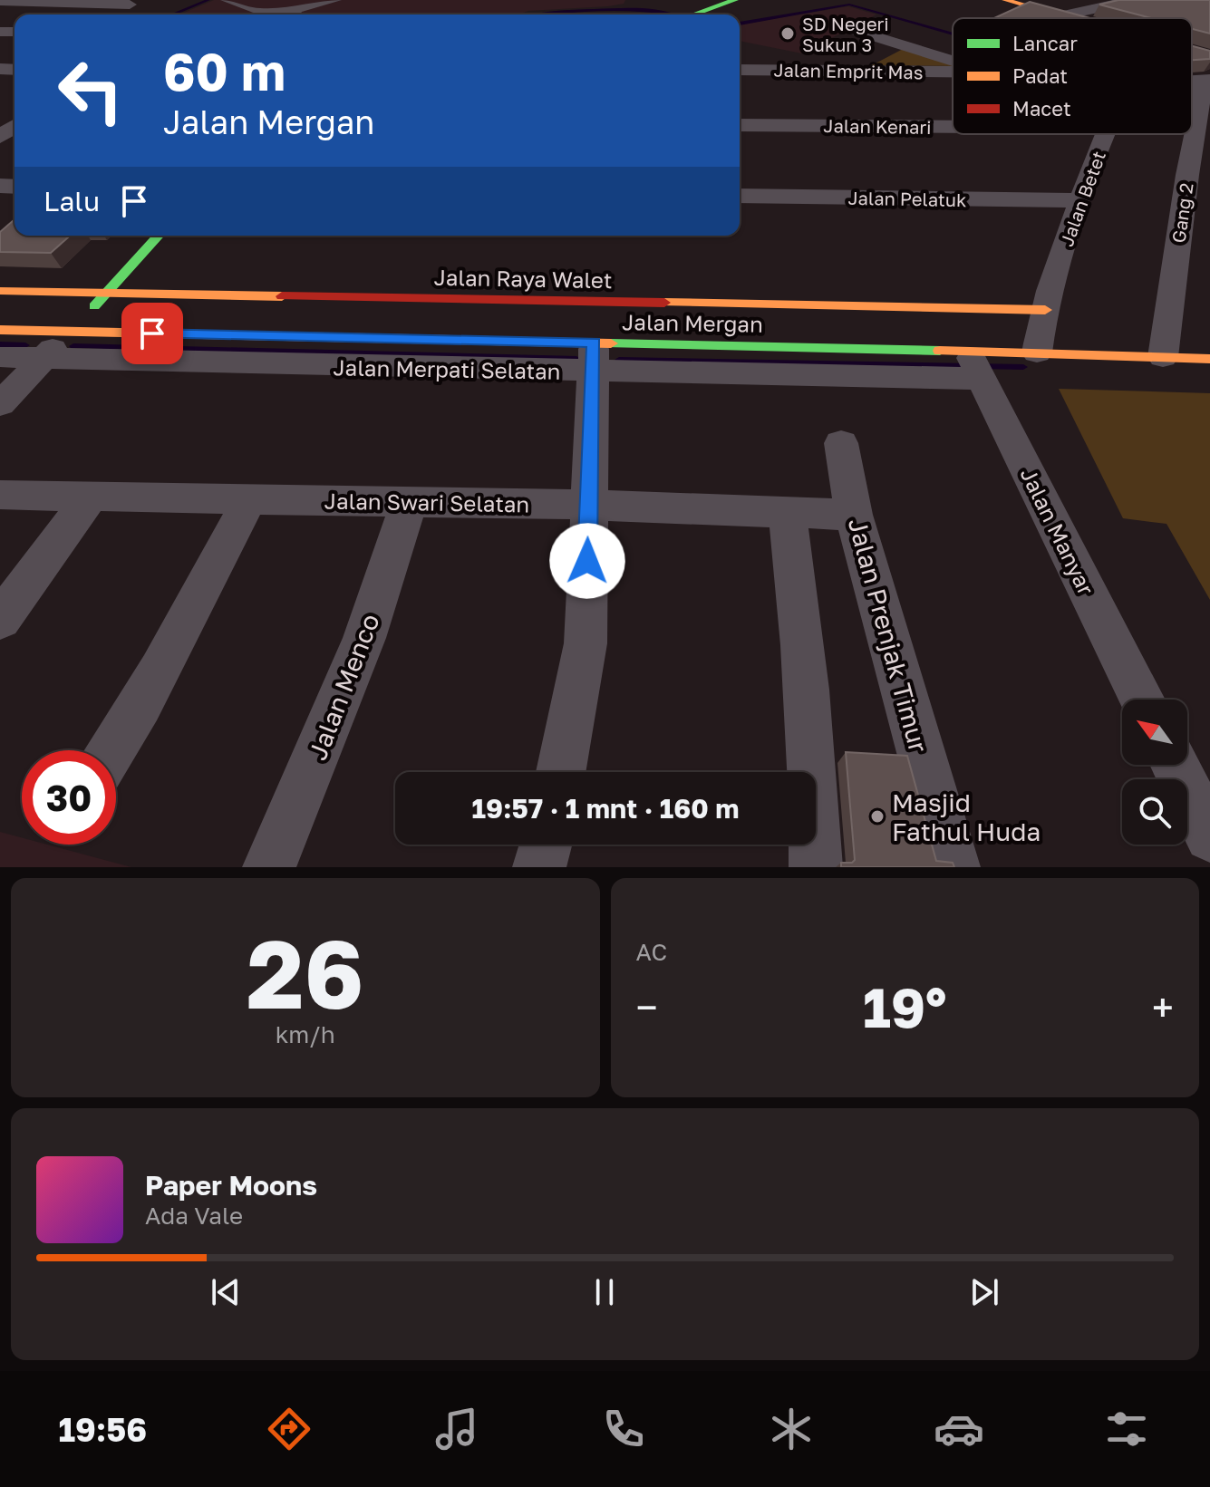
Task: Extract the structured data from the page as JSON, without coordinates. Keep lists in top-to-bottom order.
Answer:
{
  "streets": {
    "street": [
      "Jalan Emprit Mas",
      "Jalan Kenari",
      "Jalan Pelatuk",
      "Jalan Betet",
      "Gang 2",
      "Jalan Raya Walet",
      "Jalan Mergan",
      "Jalan Merpati Selatan",
      "Jalan Swari Selatan",
      "Jalan Manyar",
      "Jalan Prenjak Timur",
      "Jalan Menco"
    ]
  },
  "crossings": [
    ["Jalan Pelatuk", "Jalan Betet"],
    ["Jalan Betet", "Jalan Raya Walet"],
    ["Jalan Mergan", "Jalan Merpati Selatan"],
    ["Jalan Merpati Selatan", "Jalan Manyar"],
    ["Jalan Swari Selatan", "Jalan Prenjak Timur"],
    ["Jalan Swari Selatan", "Jalan Menco"]
  ],
  "places": ["SD Negeri Sukun 3", "Masjid Fathul Huda"],
  "legend": ["Lancar", "Padat", "Macet"],
  "north": "top left",
  "page": {
    "turn": ["60 m", "Jalan Mergan"],
    "then": "Lalu",
    "limit": "30",
    "trip": "19:57 · 1 mnt · 160 m",
    "tile": [
      ["26", "km/h"],
      "AC"
    ],
    "heat": ["−", "19°", "+"],
    "song": ["Paper Moons", "Ada Vale"],
    "tabs": "19:56"
  }
}
